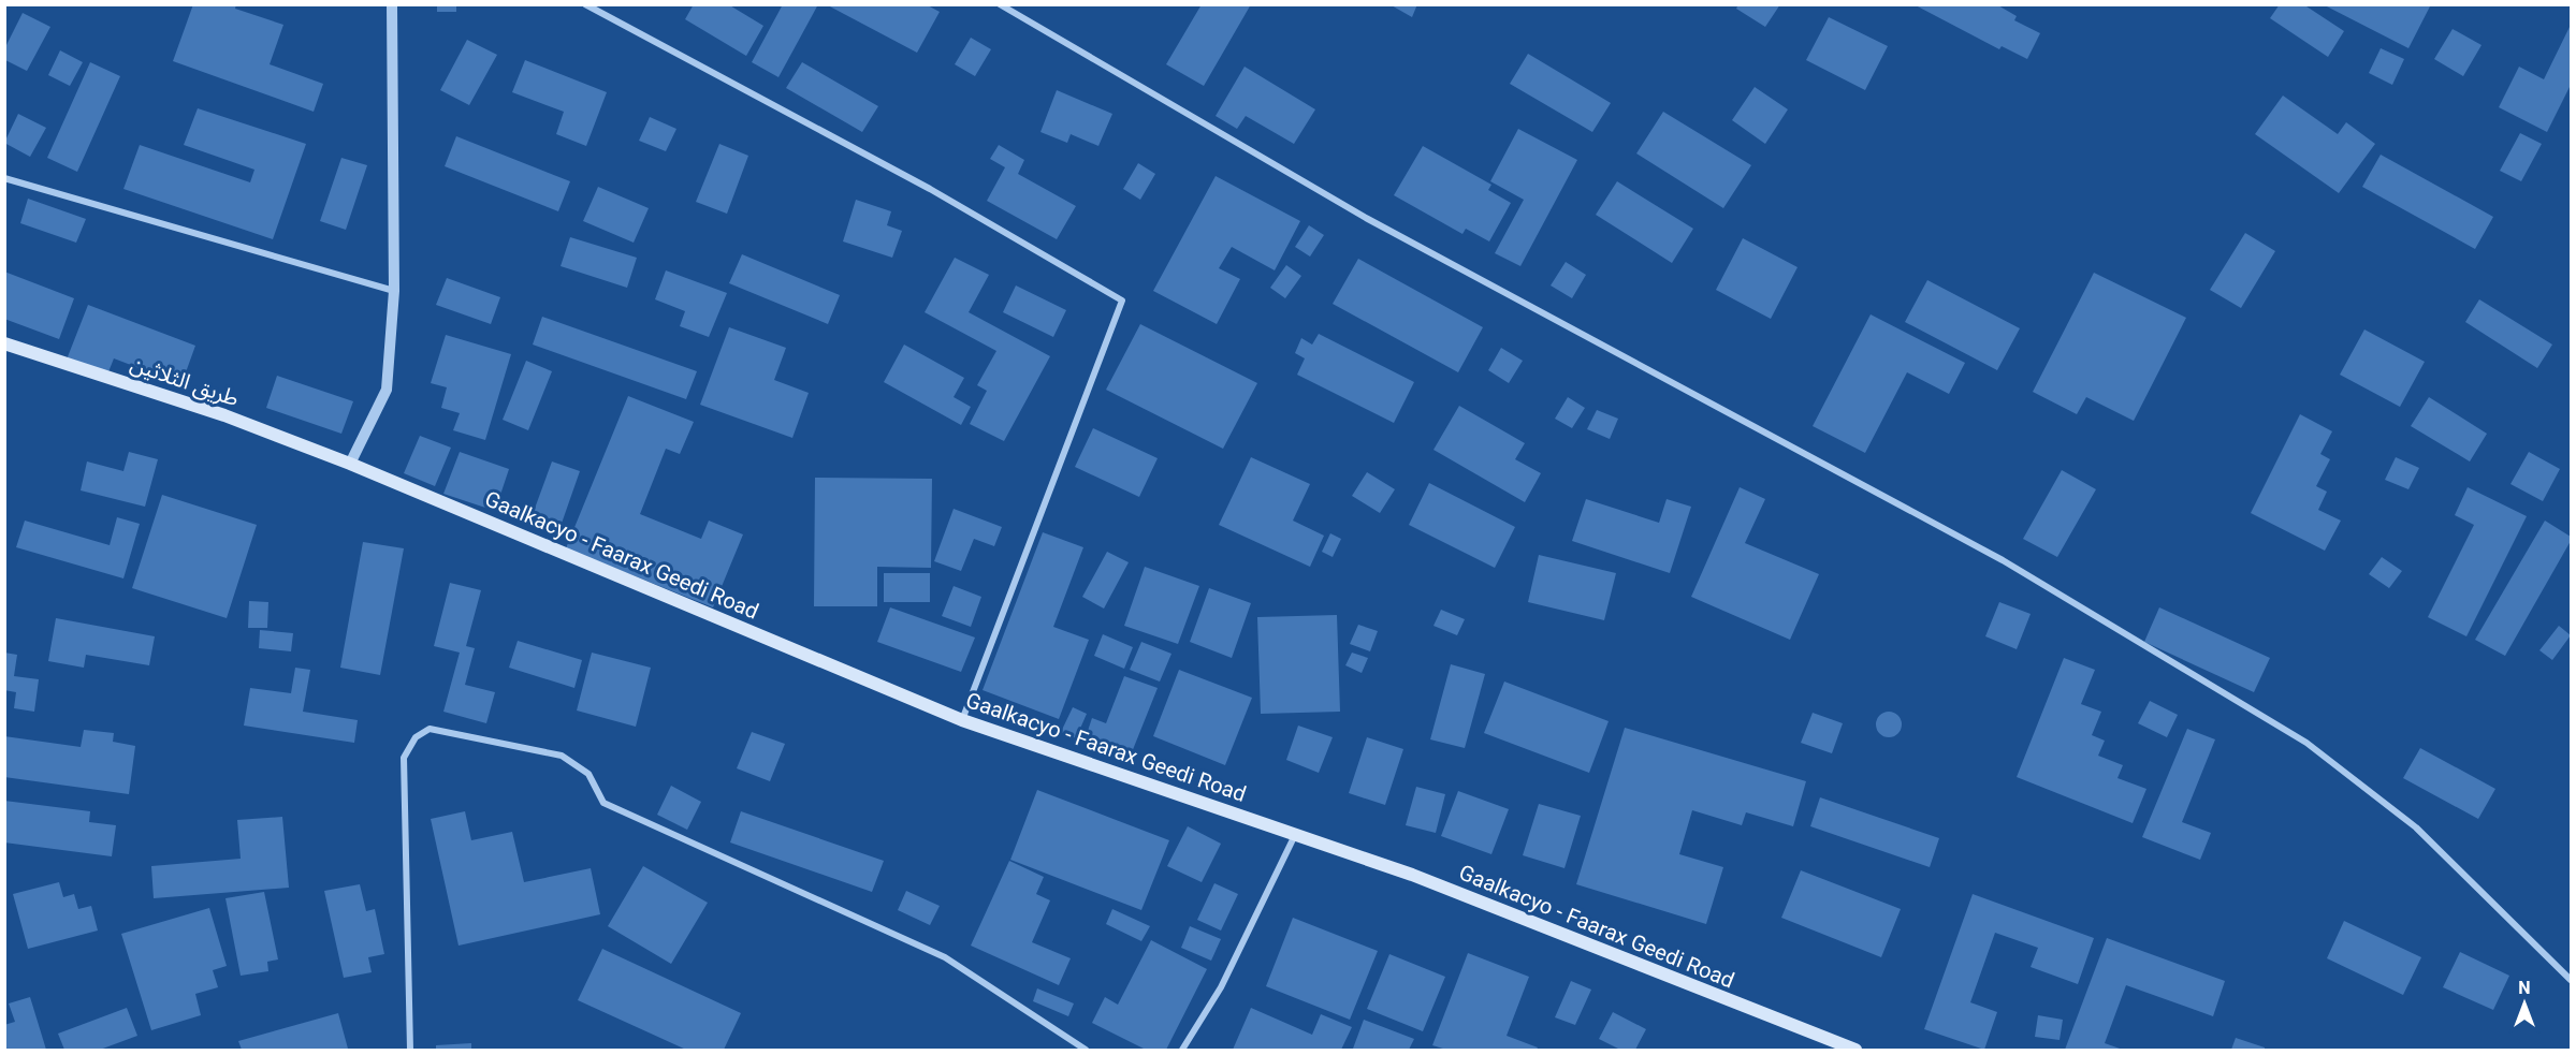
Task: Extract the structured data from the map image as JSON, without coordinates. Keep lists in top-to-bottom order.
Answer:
{
  "streets": {
    "main road": ["طريق الثلاثين", "Gaalkacyo - Faarax Geedi Road"]
  },
  "crossings": [
    ["طريق الثلاثين", "Gaalkacyo - Faarax Geedi Road"]
  ],
  "north": "top"
}
